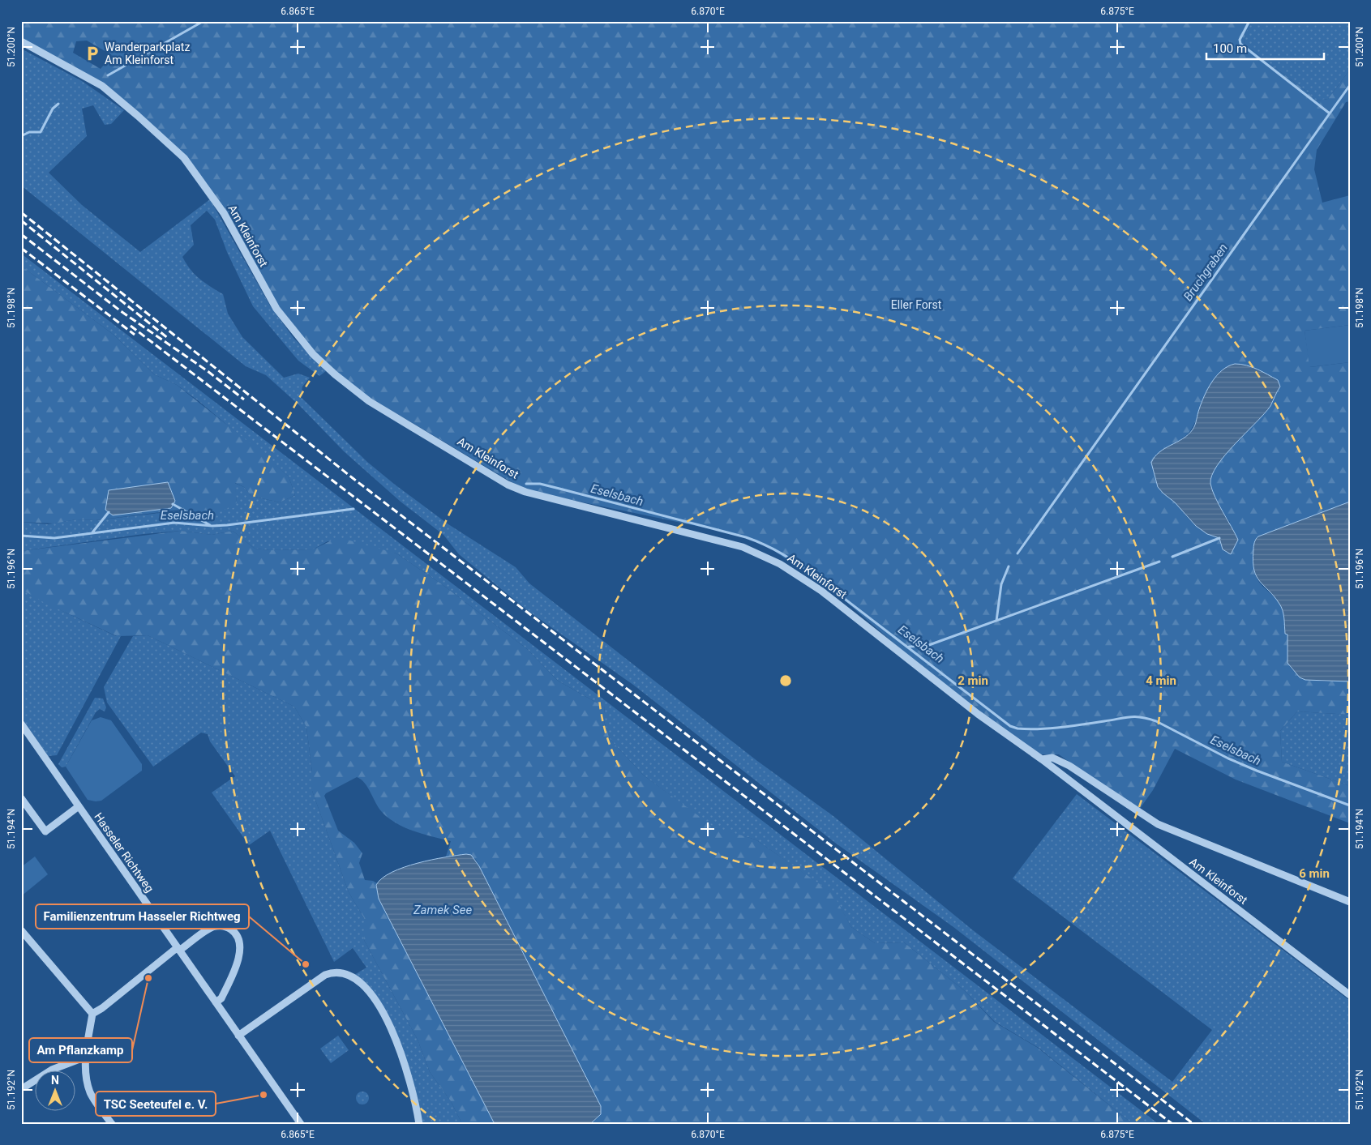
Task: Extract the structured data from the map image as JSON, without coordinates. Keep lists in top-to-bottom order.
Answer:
{
  "streets": {
    "street": ["Am Kleinforst", "Hasseler Richtweg"]
  },
  "water": ["Bruchgraben", "Eselsbach", "Zamek See"],
  "parks": ["Eller Forst"],
  "places": {
    "parking": ["Wanderparkplatz Am Kleinforst"],
    "other": ["Familienzentrum Hasseler Richtweg", "Am Pflanzkamp", "TSC Seeteufel e. V."]
  },
  "scale_bar": "100 m",
  "north": "top",
  "coordinates": [
    "6.865°E",
    "6.870°E",
    "6.875°E",
    "51.200°N",
    "51.198°N",
    "51.196°N",
    "51.194°N",
    "51.192°N"
  ],
  "rings": ["2 min", "4 min", "6 min"]
}
